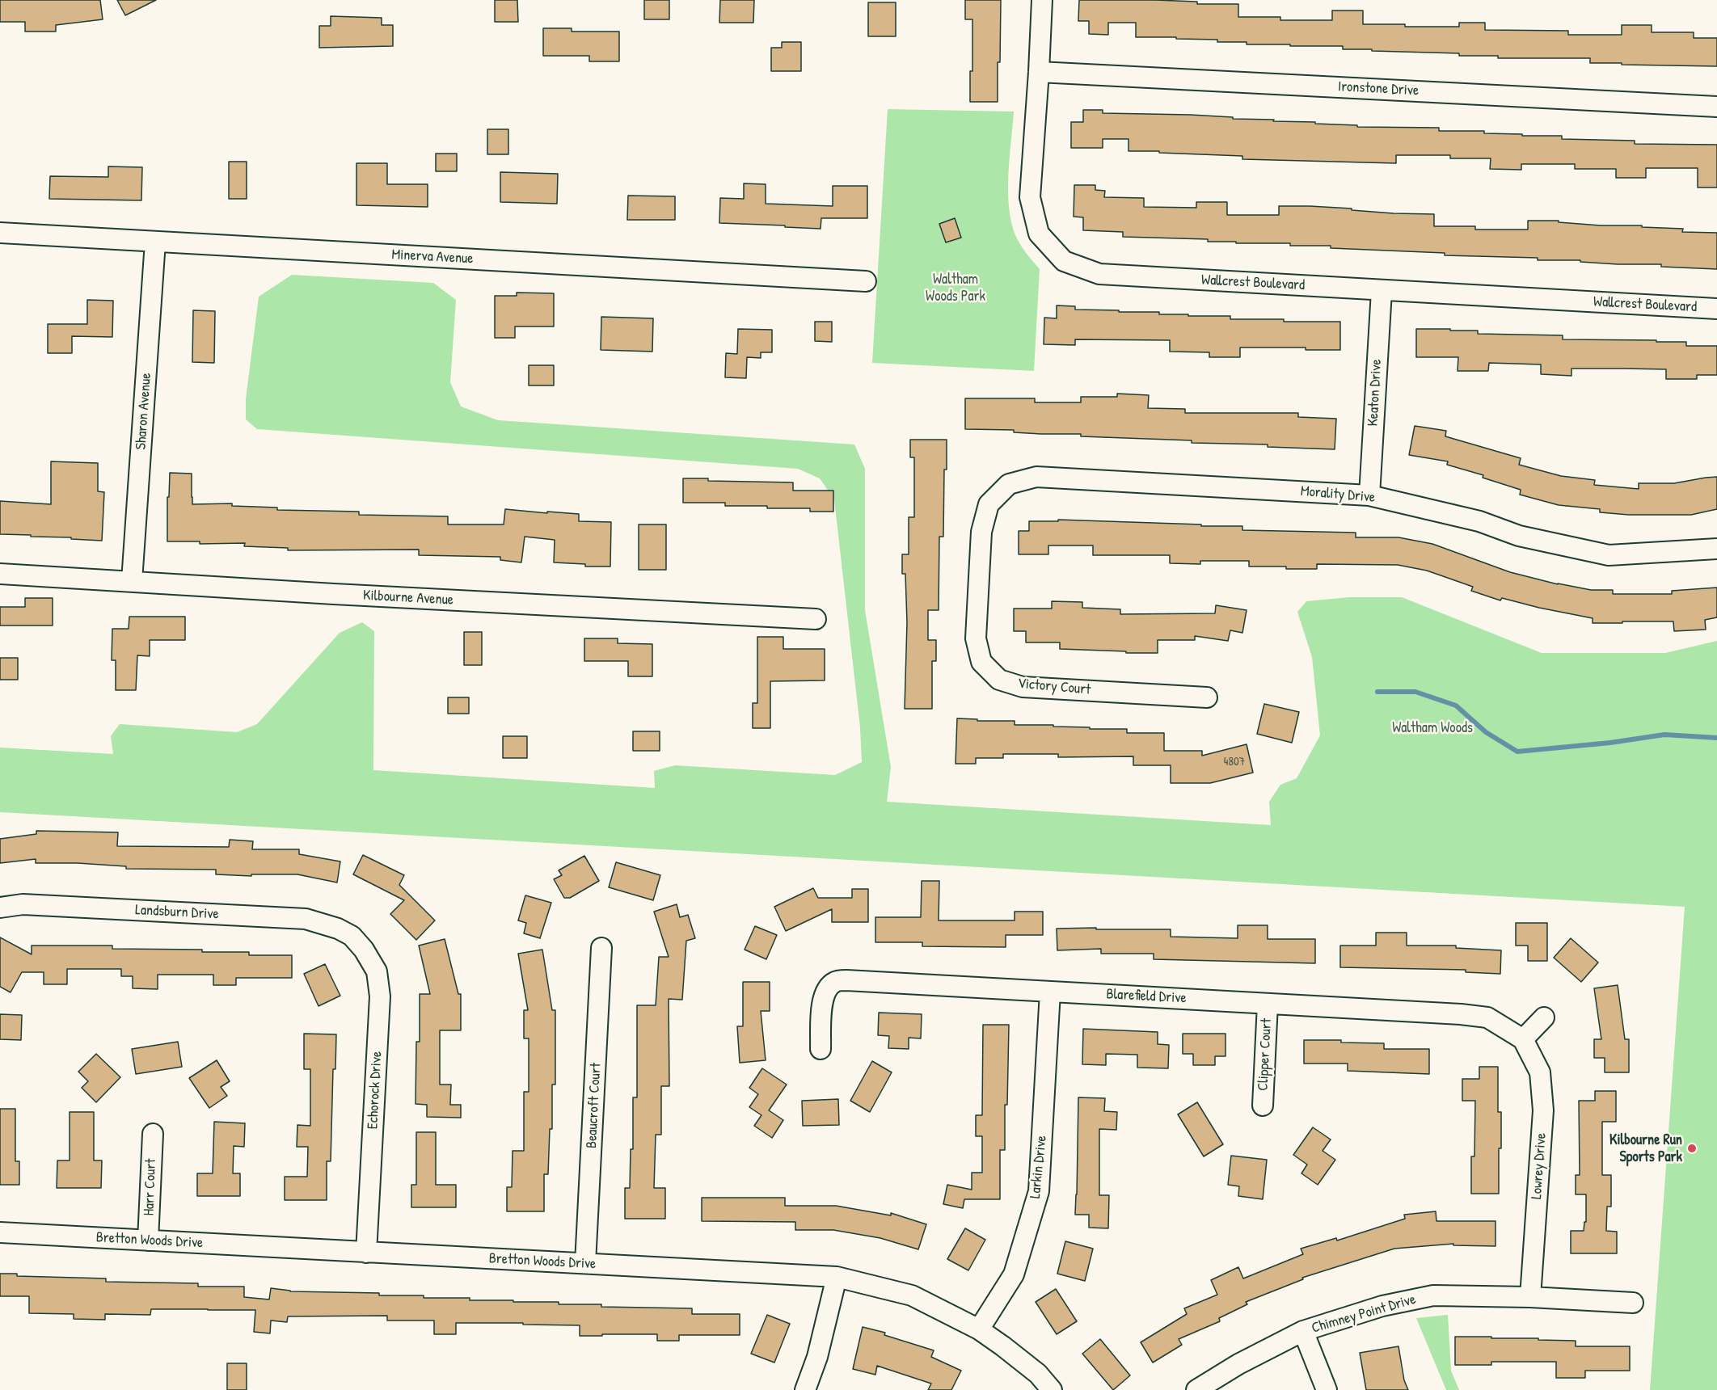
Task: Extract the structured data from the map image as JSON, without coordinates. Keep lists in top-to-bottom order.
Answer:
{
  "streets": {
    "street": [
      "Ironstone Drive",
      "Minerva Avenue",
      "Wallcrest Boulevard",
      "Keaton Drive",
      "Sharon Avenue",
      "Morality Drive",
      "Kilbourne Avenue",
      "Victory Court",
      "Landsburn Drive",
      "Blarefield Drive",
      "Clipper Court",
      "Echorock Drive",
      "Beaucroft Court",
      "Lowrey Drive",
      "Larkin Drive",
      "Harr Court",
      "Bretton Woods Drive",
      "Chimney Point Drive"
    ]
  },
  "crossings": [
    ["Ironstone Drive", "Wallcrest Boulevard"],
    ["Minerva Avenue", "Sharon Avenue"],
    ["Wallcrest Boulevard", "Keaton Drive"],
    ["Keaton Drive", "Morality Drive"],
    ["Sharon Avenue", "Kilbourne Avenue"],
    ["Morality Drive", "Victory Court"],
    ["Landsburn Drive", "Echorock Drive"],
    ["Blarefield Drive", "Clipper Court"],
    ["Blarefield Drive", "Lowrey Drive"],
    ["Blarefield Drive", "Larkin Drive"],
    ["Echorock Drive", "Bretton Woods Drive"],
    ["Beaucroft Court", "Bretton Woods Drive"],
    ["Lowrey Drive", "Chimney Point Drive"],
    ["Larkin Drive", "Bretton Woods Drive"],
    ["Harr Court", "Bretton Woods Drive"]
  ],
  "parks": ["Waltham Woods Park", "Waltham Woods"],
  "places": ["Kilbourne Run Sports Park"],
  "house_numbers": ["4807"]
}
